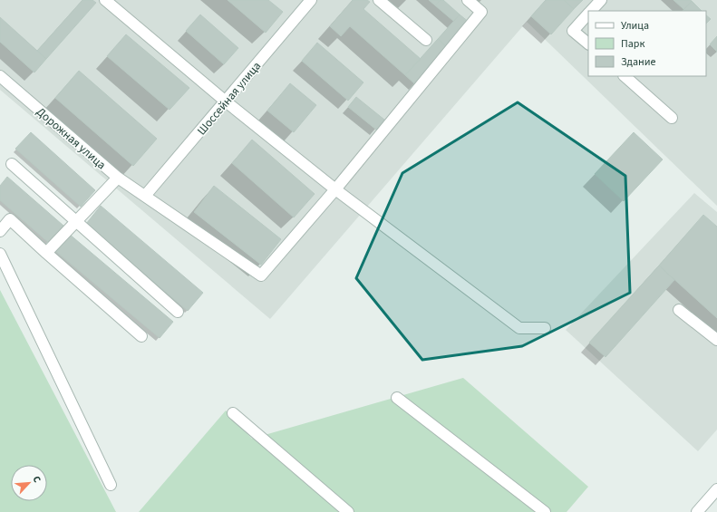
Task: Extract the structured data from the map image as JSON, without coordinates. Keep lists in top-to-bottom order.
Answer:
{
  "streets": {
    "street": ["Шоссейная улица", "Дорожная улица"]
  },
  "crossings": [
    ["Шоссейная улица", "Дорожная улица"]
  ],
  "legend": ["Улица", "Парк", "Здание"],
  "north": "top right"
}
